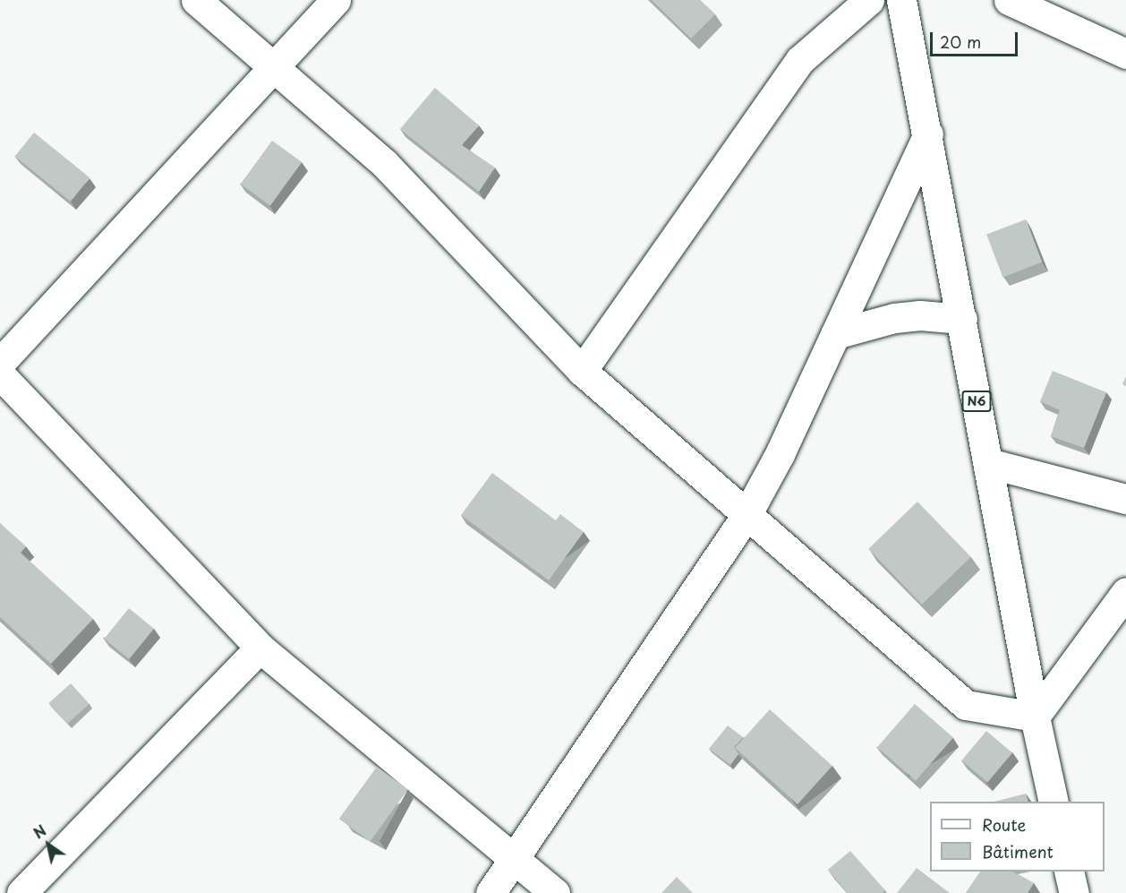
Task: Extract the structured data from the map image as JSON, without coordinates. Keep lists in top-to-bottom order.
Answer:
{
  "streets": {
    "main road": ["N6"]
  },
  "legend": ["Route", "Bâtiment"],
  "scale_bar": "20 m",
  "north": "top left"
}
